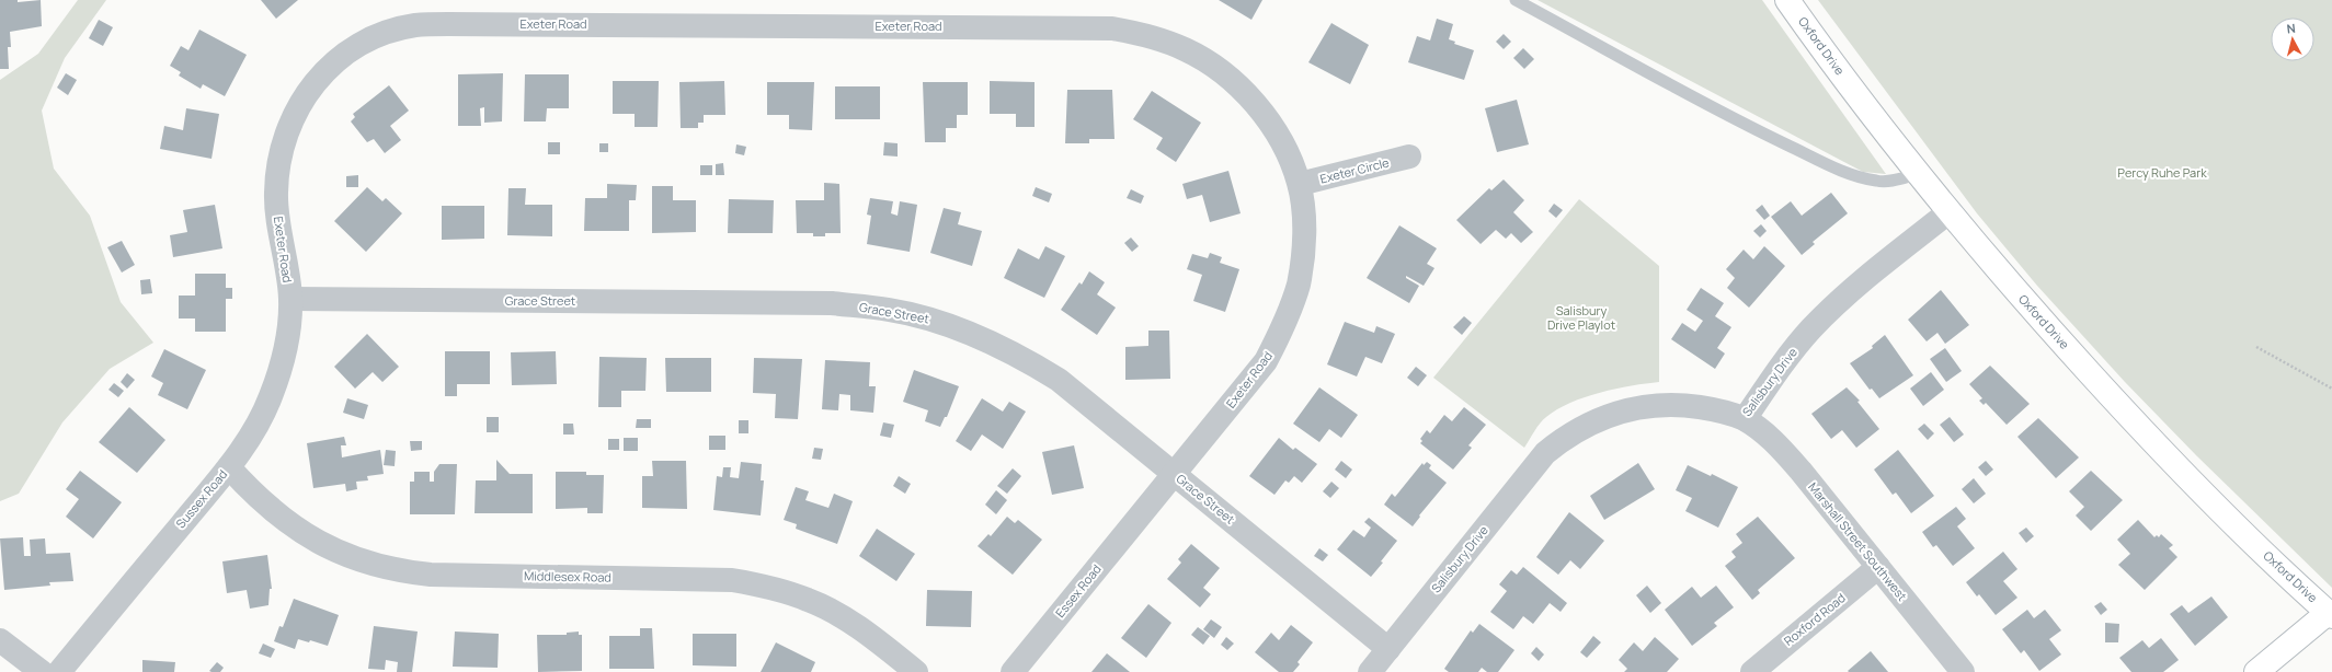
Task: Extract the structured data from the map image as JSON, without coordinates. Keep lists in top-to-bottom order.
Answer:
{
  "streets": {
    "main road": ["Oxford Drive"],
    "street": [
      "Exeter Road",
      "Exeter Circle",
      "Grace Street",
      "Salisbury Drive",
      "Sussex Road",
      "Marshall Street Southwest",
      "Middlesex Road",
      "Essex Road",
      "Roxford Road"
    ]
  },
  "crossings": [
    ["Exeter Road", "Exeter Circle"],
    ["Exeter Road", "Grace Street"],
    ["Exeter Road", "Sussex Road"],
    ["Exeter Road", "Essex Road"],
    ["Oxford Drive", "Salisbury Drive"],
    ["Grace Street", "Salisbury Drive"],
    ["Grace Street", "Sussex Road"],
    ["Salisbury Drive", "Marshall Street Southwest"],
    ["Sussex Road", "Middlesex Road"],
    ["Marshall Street Southwest", "Roxford Road"]
  ],
  "parks": ["Percy Ruhe Park", "Salisbury Drive Playlot"],
  "north": "top"
}
